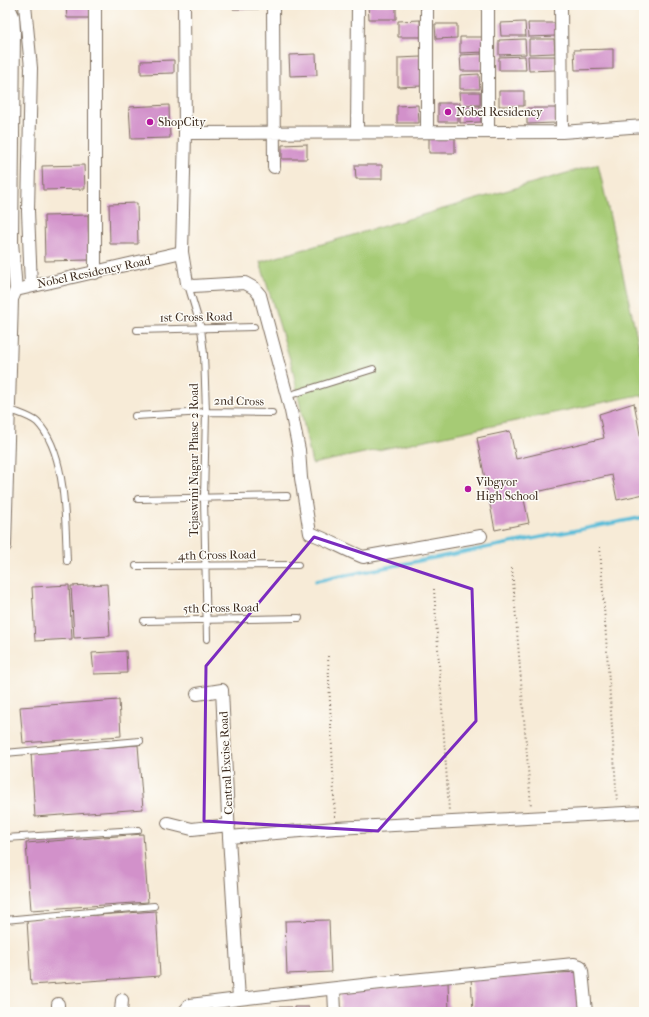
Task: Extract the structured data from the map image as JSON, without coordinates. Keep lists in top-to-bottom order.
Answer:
{
  "streets": {
    "street": ["Nobel Residency Road", "Central Excise Road"],
    "lane": [
      "1st Cross Road",
      "2nd Cross",
      "Tejaswini Nagar Phase 2 Road",
      "4th Cross Road",
      "5th Cross Road"
    ]
  },
  "crossings": [
    ["1st Cross Road", "Tejaswini Nagar Phase 2 Road"],
    ["2nd Cross", "Tejaswini Nagar Phase 2 Road"],
    ["Tejaswini Nagar Phase 2 Road", "4th Cross Road"],
    ["Tejaswini Nagar Phase 2 Road", "5th Cross Road"]
  ],
  "places": ["Nobel Residency", "ShopCity", "Vibgyor High School"]
}
